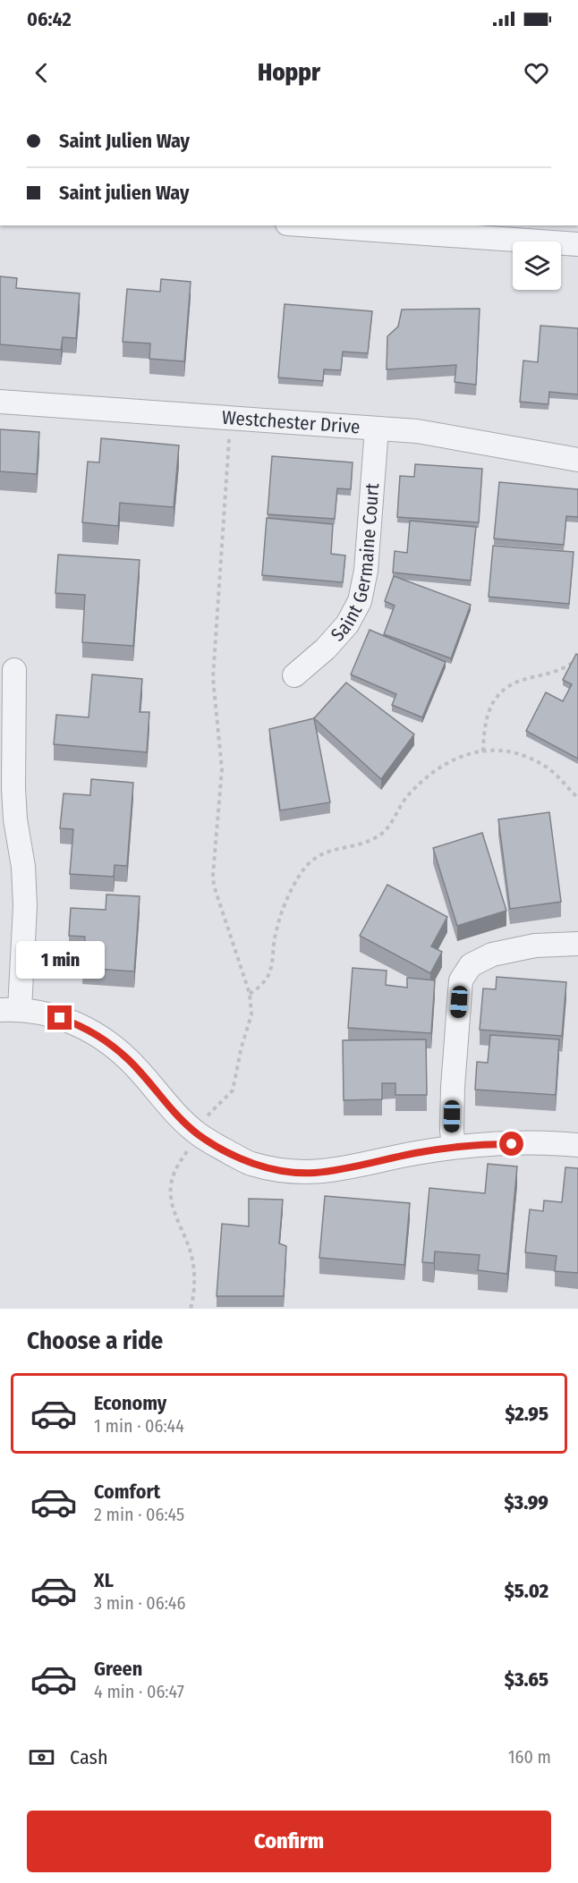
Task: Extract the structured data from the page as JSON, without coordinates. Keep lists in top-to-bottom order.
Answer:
{
  "streets": {
    "street": ["Westchester Drive", "Saint Germaine Court"]
  },
  "crossings": [
    ["Westchester Drive", "Saint Germaine Court"]
  ],
  "page": {
    "status": "06:42",
    "header": "Hoppr",
    "banner": ["Saint Julien Way", "Saint julien Way"],
    "bubble": "1 min",
    "heading": "Choose a ride",
    "list": [
      {
        "name": "Economy",
        "note": "1 min · 06:44",
        "value": "$2.95"
      },
      {
        "name": "Comfort",
        "note": "2 min · 06:45",
        "value": "$3.99"
      },
      {
        "name": "XL",
        "note": "3 min · 06:46",
        "value": "$5.02"
      },
      {
        "name": "Green",
        "note": "4 min · 06:47",
        "value": "$3.65"
      }
    ],
    "pay": ["Cash", "160 m"],
    "buttons": "Confirm"
  }
}
